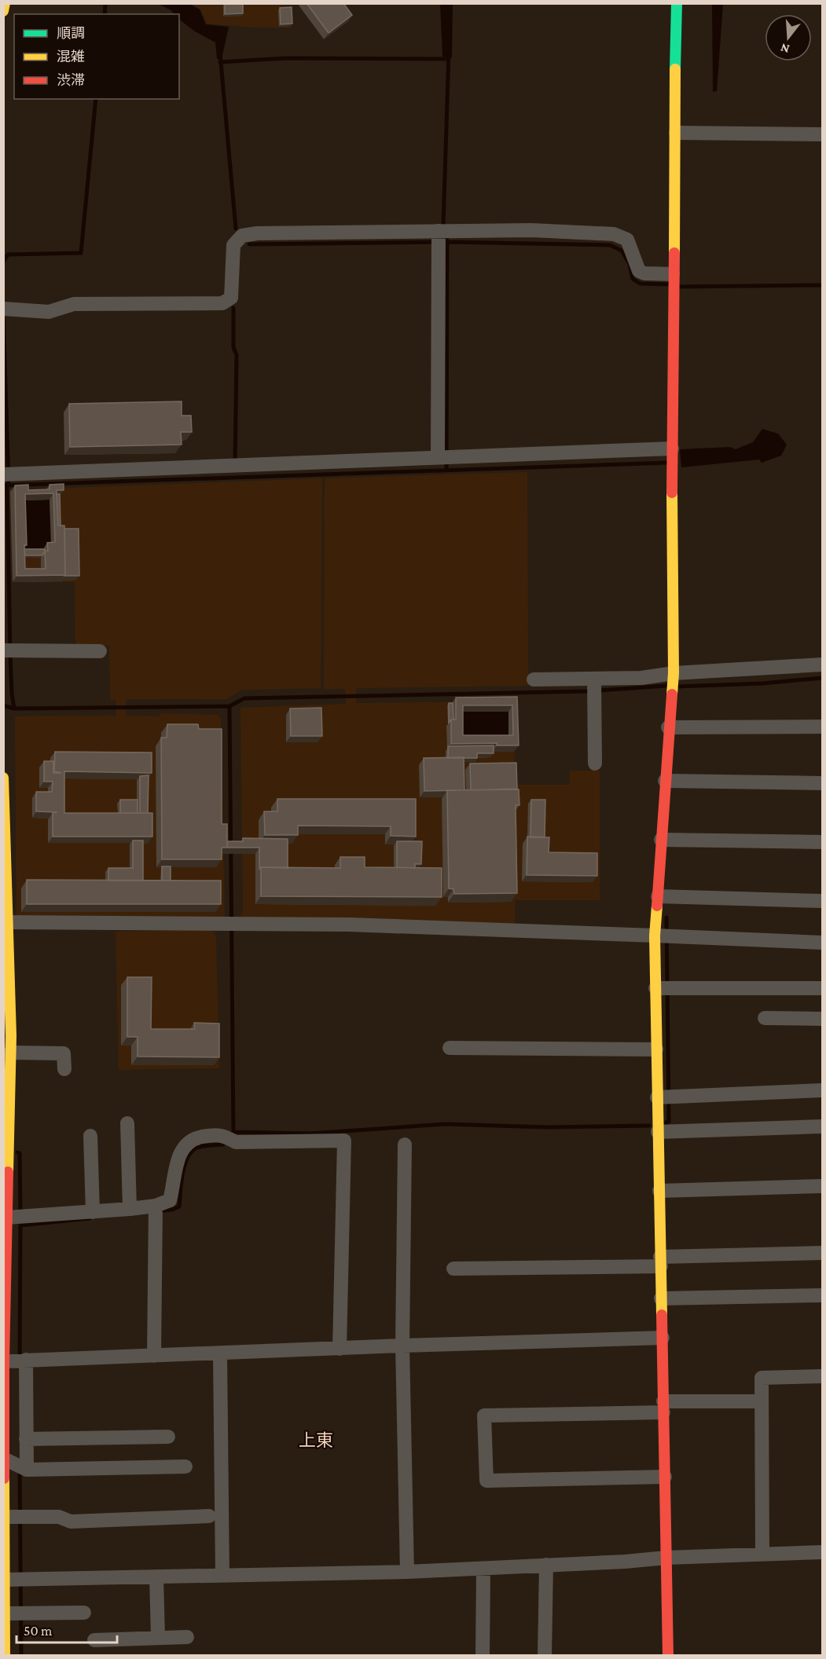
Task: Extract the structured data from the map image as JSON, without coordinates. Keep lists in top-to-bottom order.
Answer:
{
  "districts": ["上東"],
  "legend": ["順調", "混雑", "渋滞"],
  "scale_bar": "50 m",
  "north": "bottom"
}
